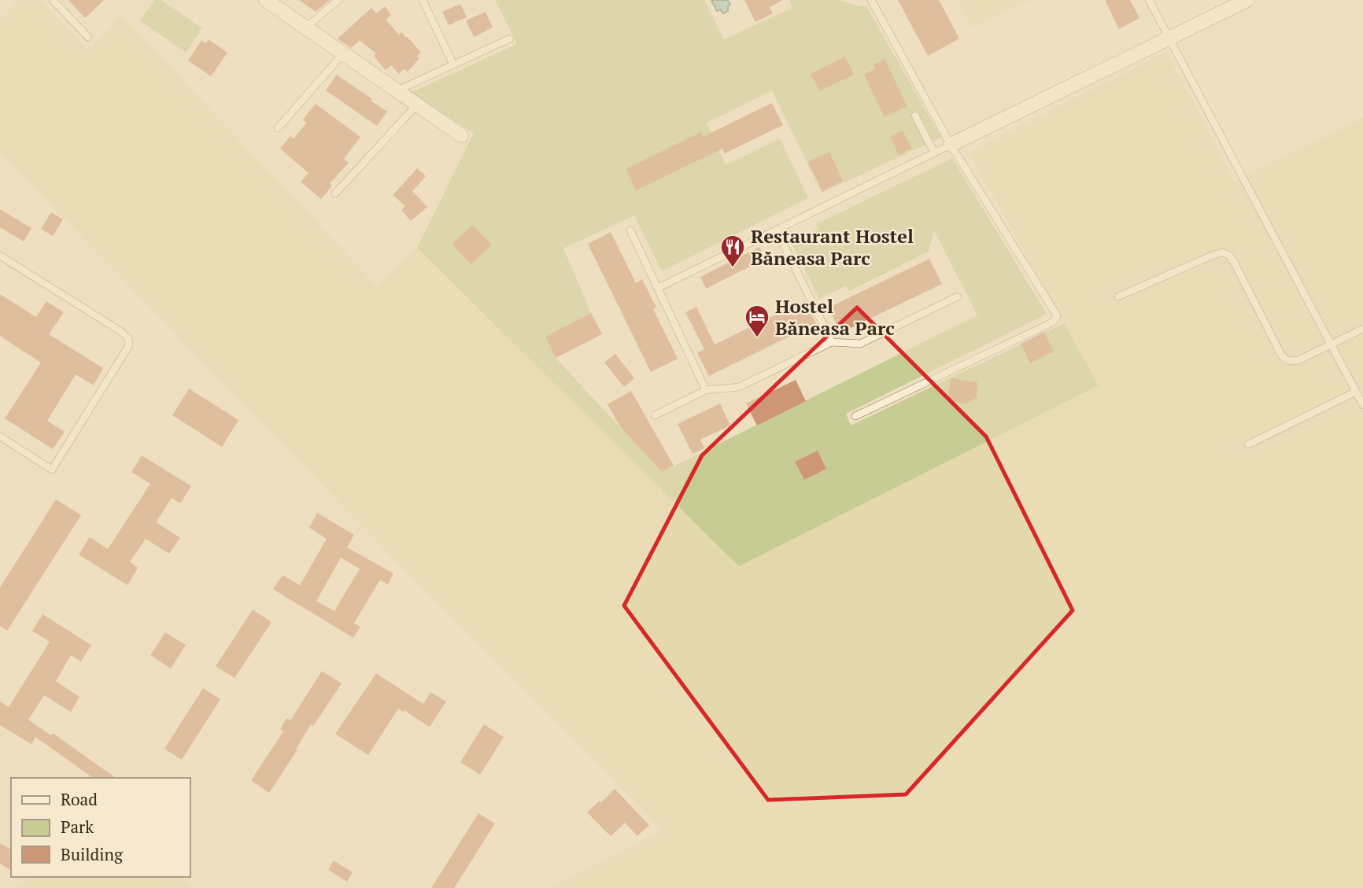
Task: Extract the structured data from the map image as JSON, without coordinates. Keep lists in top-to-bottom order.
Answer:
{
  "places": {
    "restaurant": ["Restaurant Hostel Băneasa Parc"],
    "hotel": ["Hostel Băneasa Parc"]
  },
  "legend": ["Road", "Park", "Building"]
}
